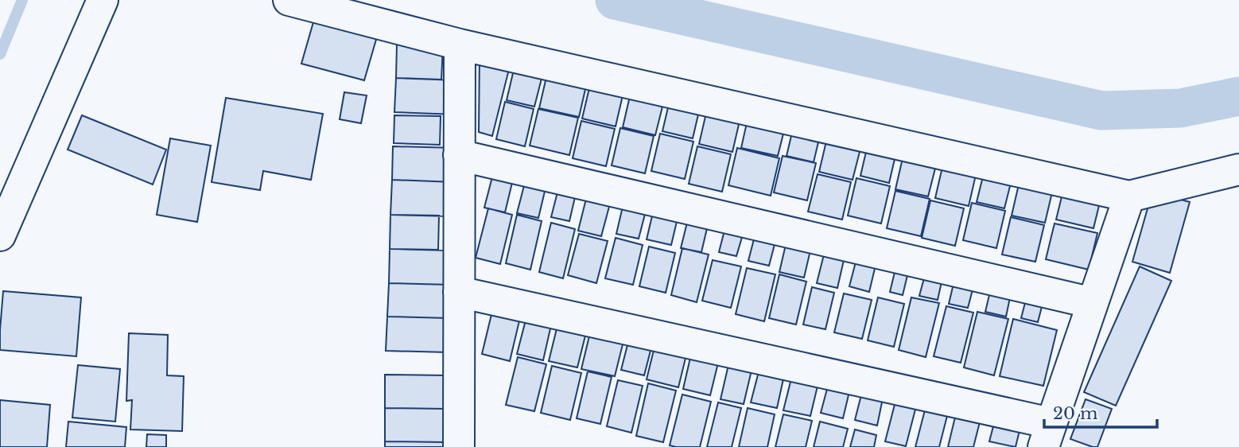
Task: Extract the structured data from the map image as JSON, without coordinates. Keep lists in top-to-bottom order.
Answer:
{
  "scale_bar": "20 m"
}
